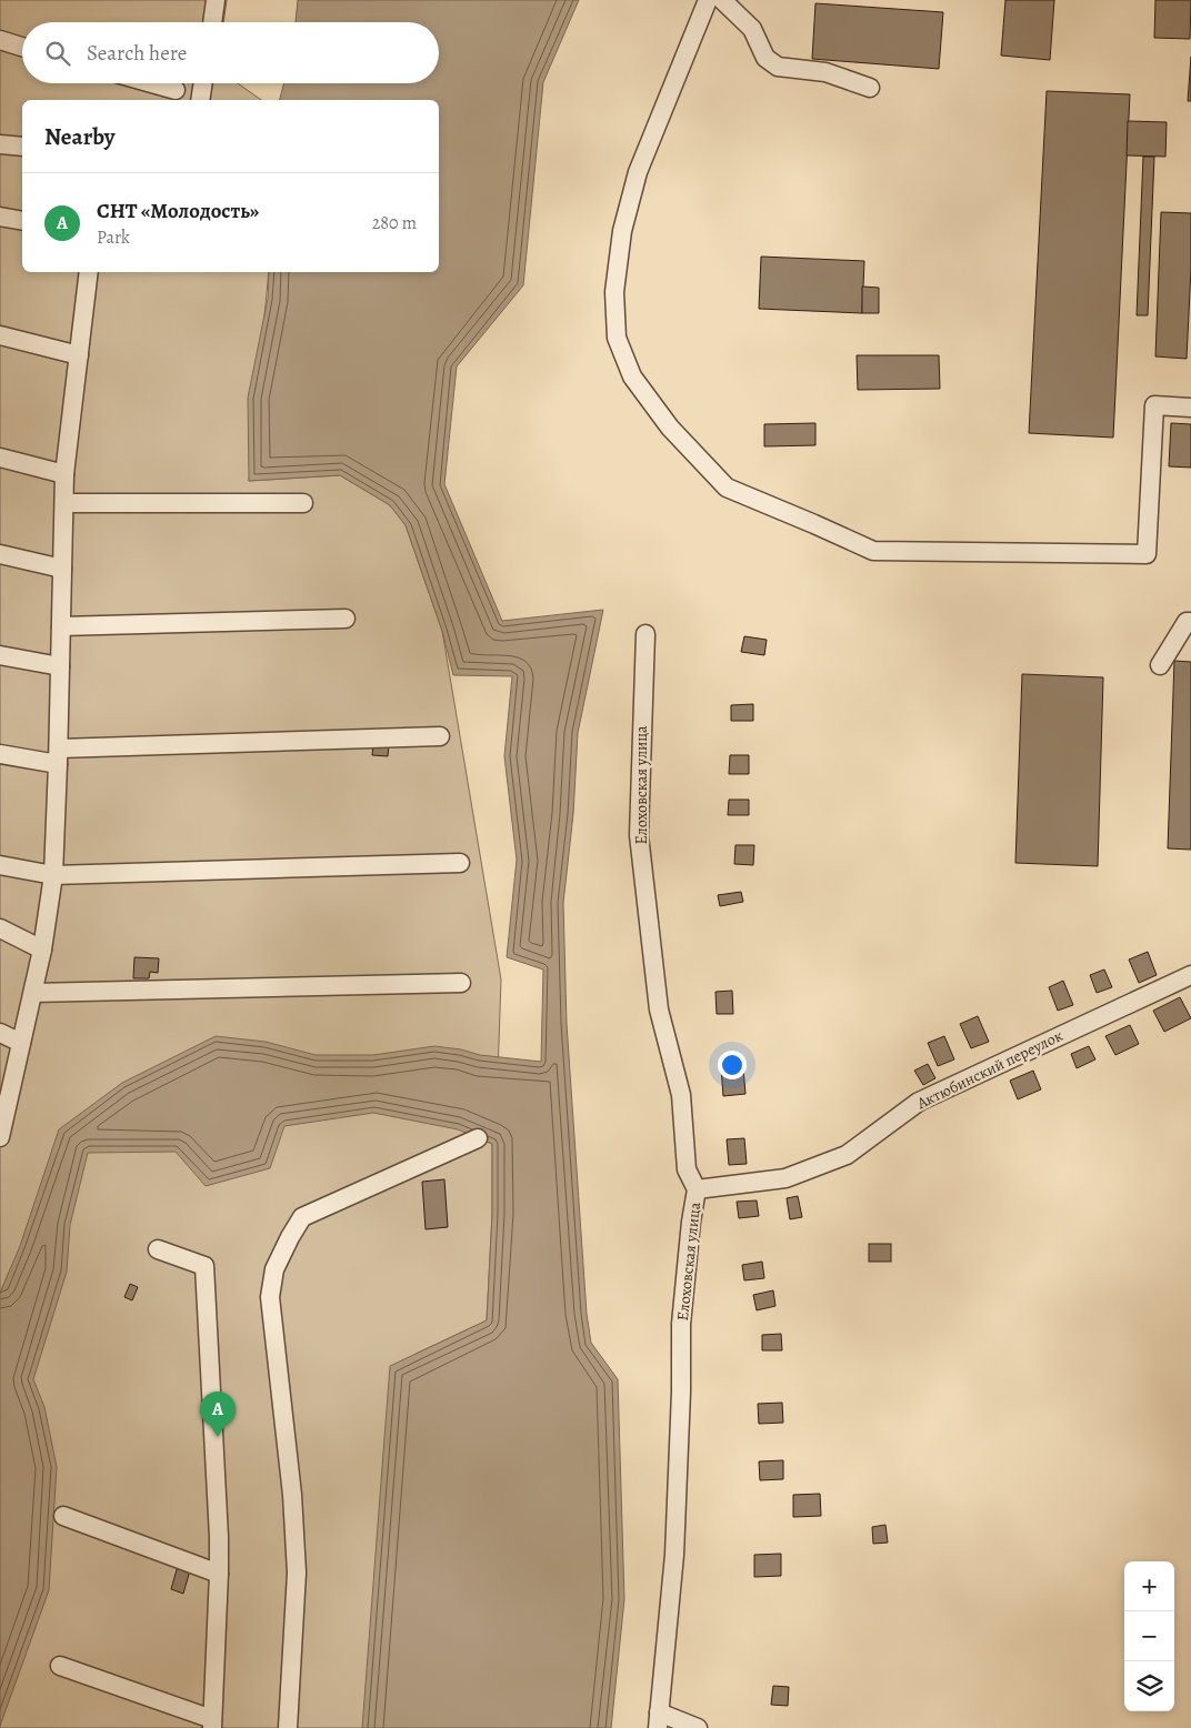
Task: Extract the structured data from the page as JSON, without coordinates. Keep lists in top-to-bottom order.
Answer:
{
  "streets": {
    "street": ["Елоховская улица", "Актюбинский переулок"]
  },
  "crossings": [
    ["Елоховская улица", "Актюбинский переулок"]
  ],
  "page": {
    "search": "Search here",
    "heading": "Nearby",
    "list": [
      {
        "mark": "A",
        "name": "СНТ «Молодость»",
        "note": "Park",
        "value": "280 m"
      }
    ],
    "pins": "A",
    "map_buttons": ["+", "−"]
  }
}
